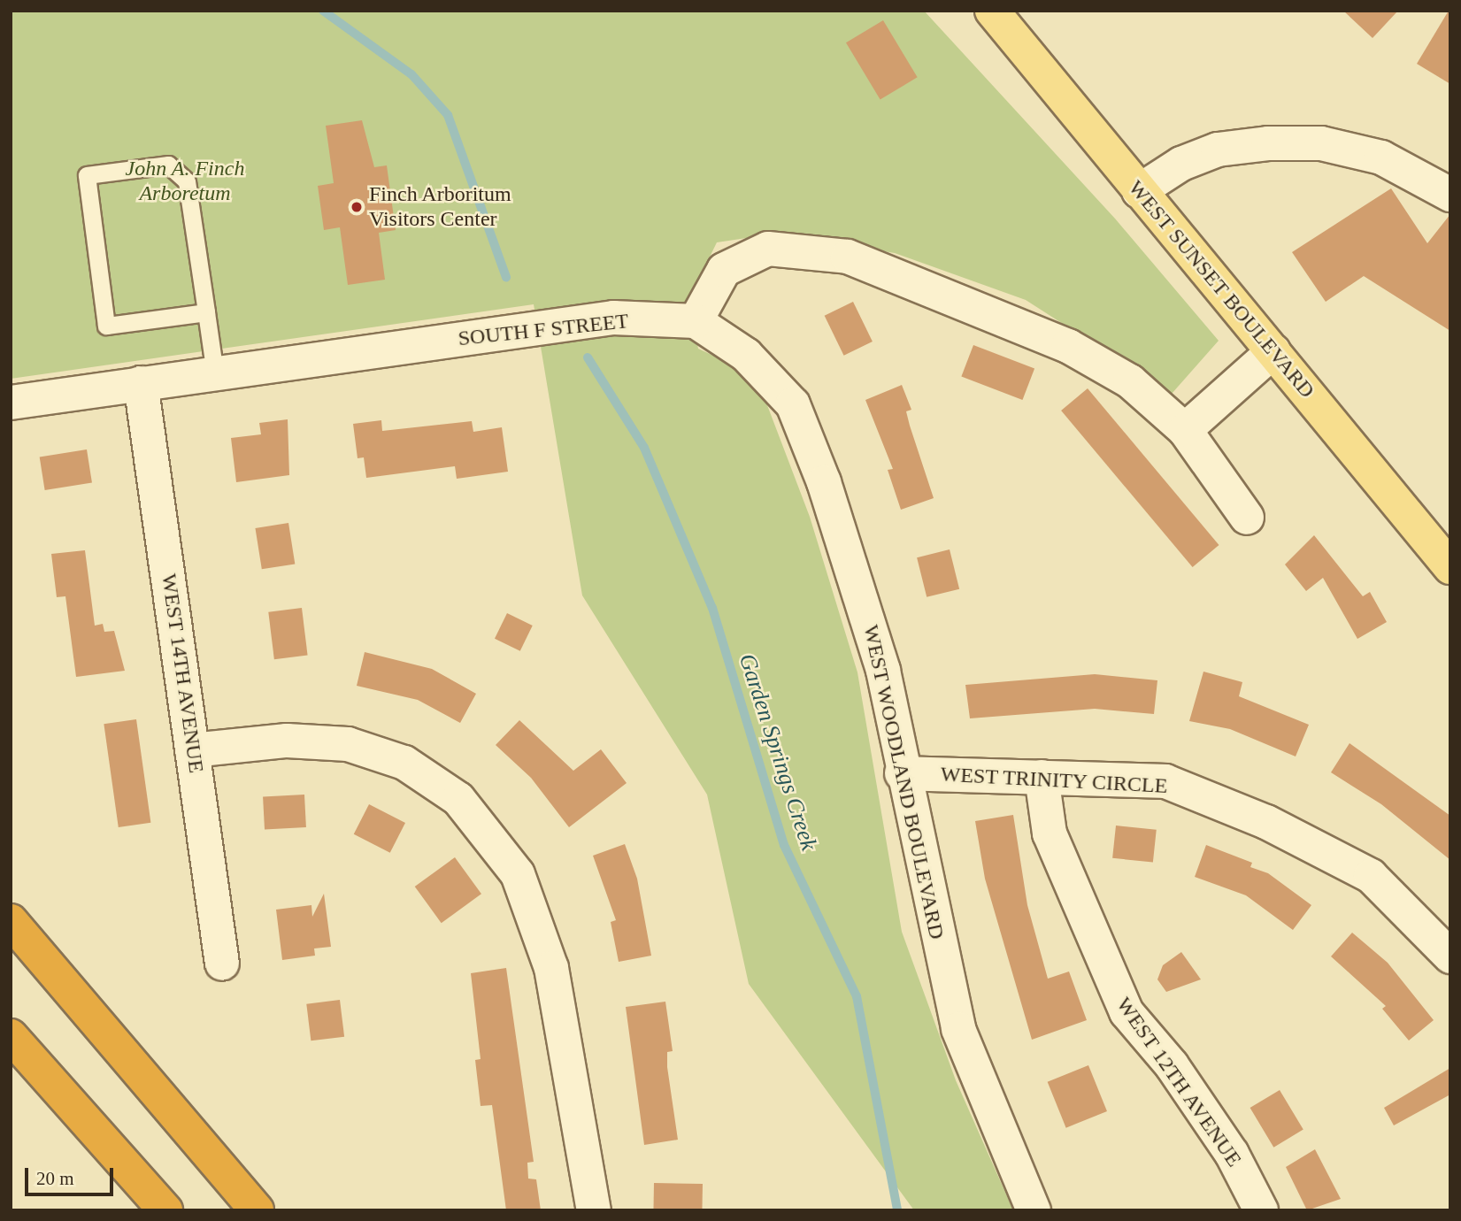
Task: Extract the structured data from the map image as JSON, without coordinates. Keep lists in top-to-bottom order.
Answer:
{
  "streets": {
    "main road": ["WEST SUNSET BOULEVARD"],
    "street": [
      "SOUTH F STREET",
      "WEST 14TH AVENUE",
      "WEST TRINITY CIRCLE",
      "WEST WOODLAND BOULEVARD",
      "WEST 12TH AVENUE"
    ]
  },
  "crossings": [
    ["SOUTH F STREET", "WEST 14TH AVENUE"],
    ["SOUTH F STREET", "WEST WOODLAND BOULEVARD"],
    ["WEST TRINITY CIRCLE", "WEST WOODLAND BOULEVARD"],
    ["WEST TRINITY CIRCLE", "WEST 12TH AVENUE"]
  ],
  "water": ["Garden Springs Creek"],
  "parks": ["John A. Finch Arboretum"],
  "places": ["Finch Arboritum Visitors Center"],
  "scale_bar": "20 m"
}
